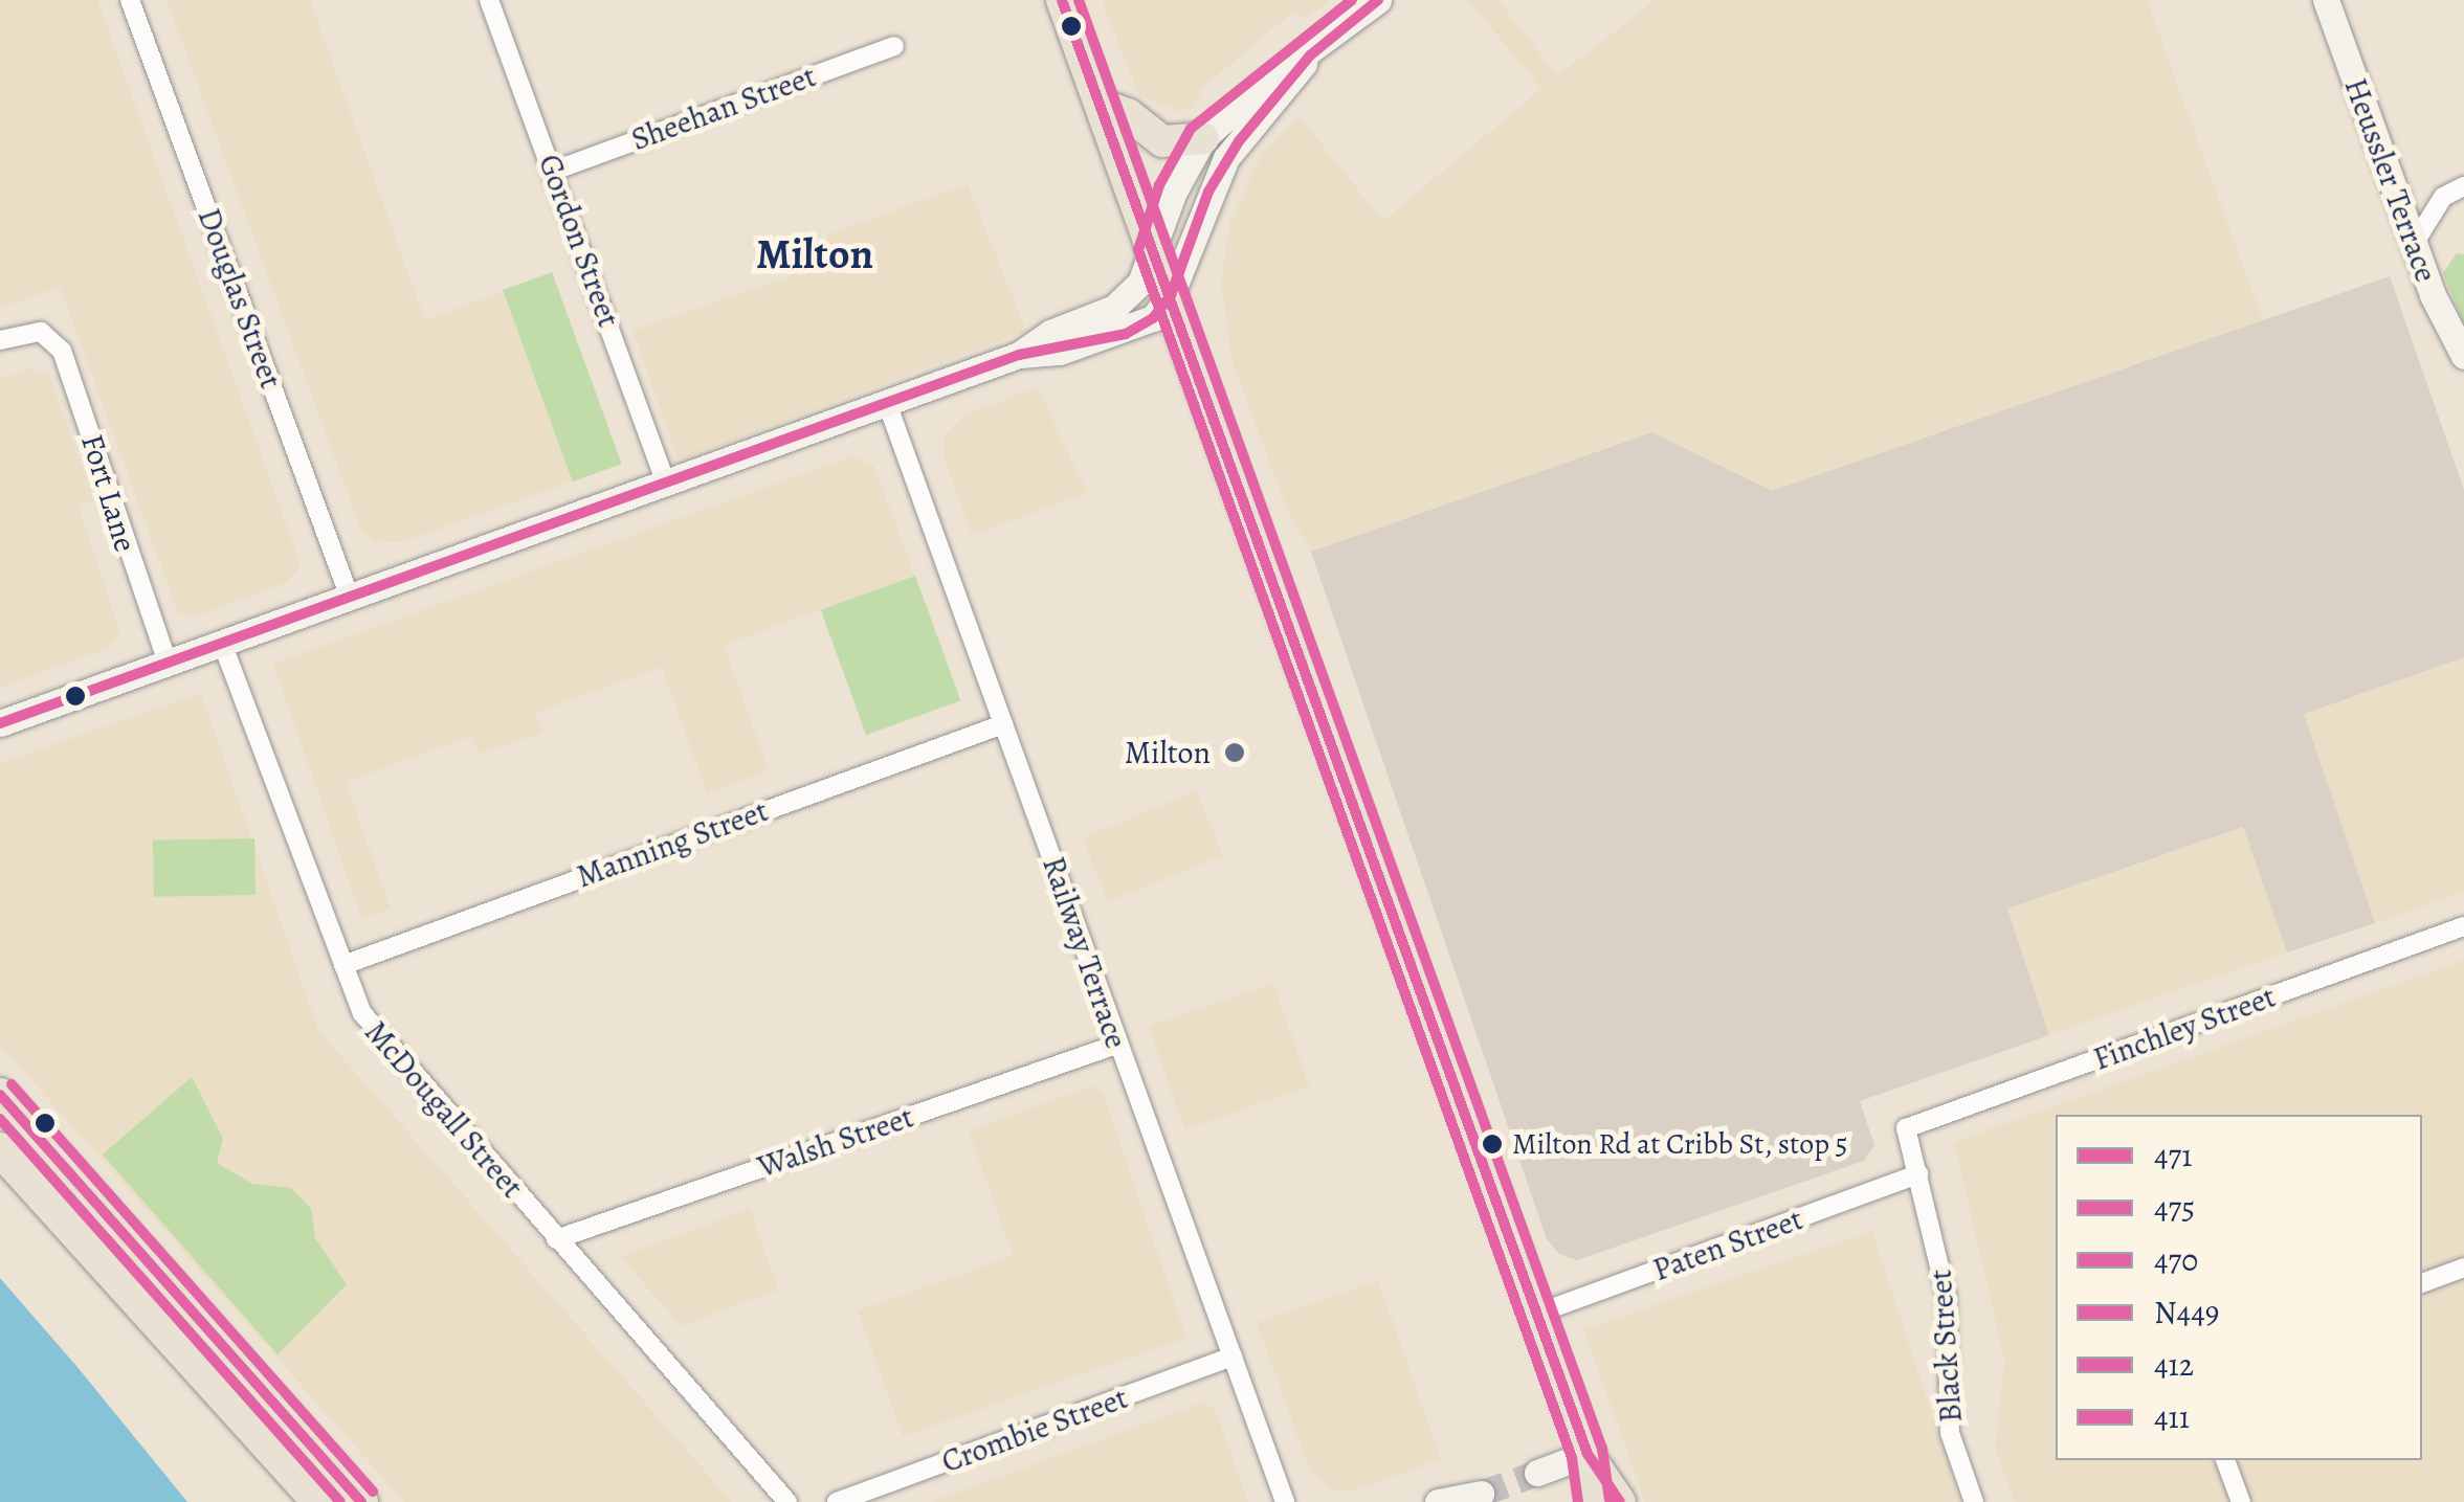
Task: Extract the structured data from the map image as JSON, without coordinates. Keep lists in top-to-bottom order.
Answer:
{
  "streets": {
    "street": [
      "Sheehan Street",
      "Heussler Terrace",
      "Gordon Street",
      "Douglas Street",
      "Fort Lane",
      "Manning Street",
      "Railway Terrace",
      "Finchley Street",
      "McDougall Street",
      "Walsh Street",
      "Paten Street",
      "Black Street",
      "Crombie Street"
    ]
  },
  "crossings": [
    ["Sheehan Street", "Gordon Street"],
    ["Manning Street", "Railway Terrace"],
    ["Manning Street", "McDougall Street"],
    ["Railway Terrace", "Walsh Street"],
    ["Railway Terrace", "Crombie Street"],
    ["Finchley Street", "Black Street"],
    ["McDougall Street", "Walsh Street"],
    ["Paten Street", "Black Street"]
  ],
  "districts": ["Milton"],
  "places": ["Milton", "Milton Rd at Cribb St, stop 5"],
  "lines": [
    "transit line 471",
    "transit line 475",
    "transit line 470",
    "transit line N449",
    "transit line 411",
    "transit line 412"
  ],
  "legend": [
    "471",
    "475",
    "470",
    "N449",
    "412",
    "411"
  ]
}
